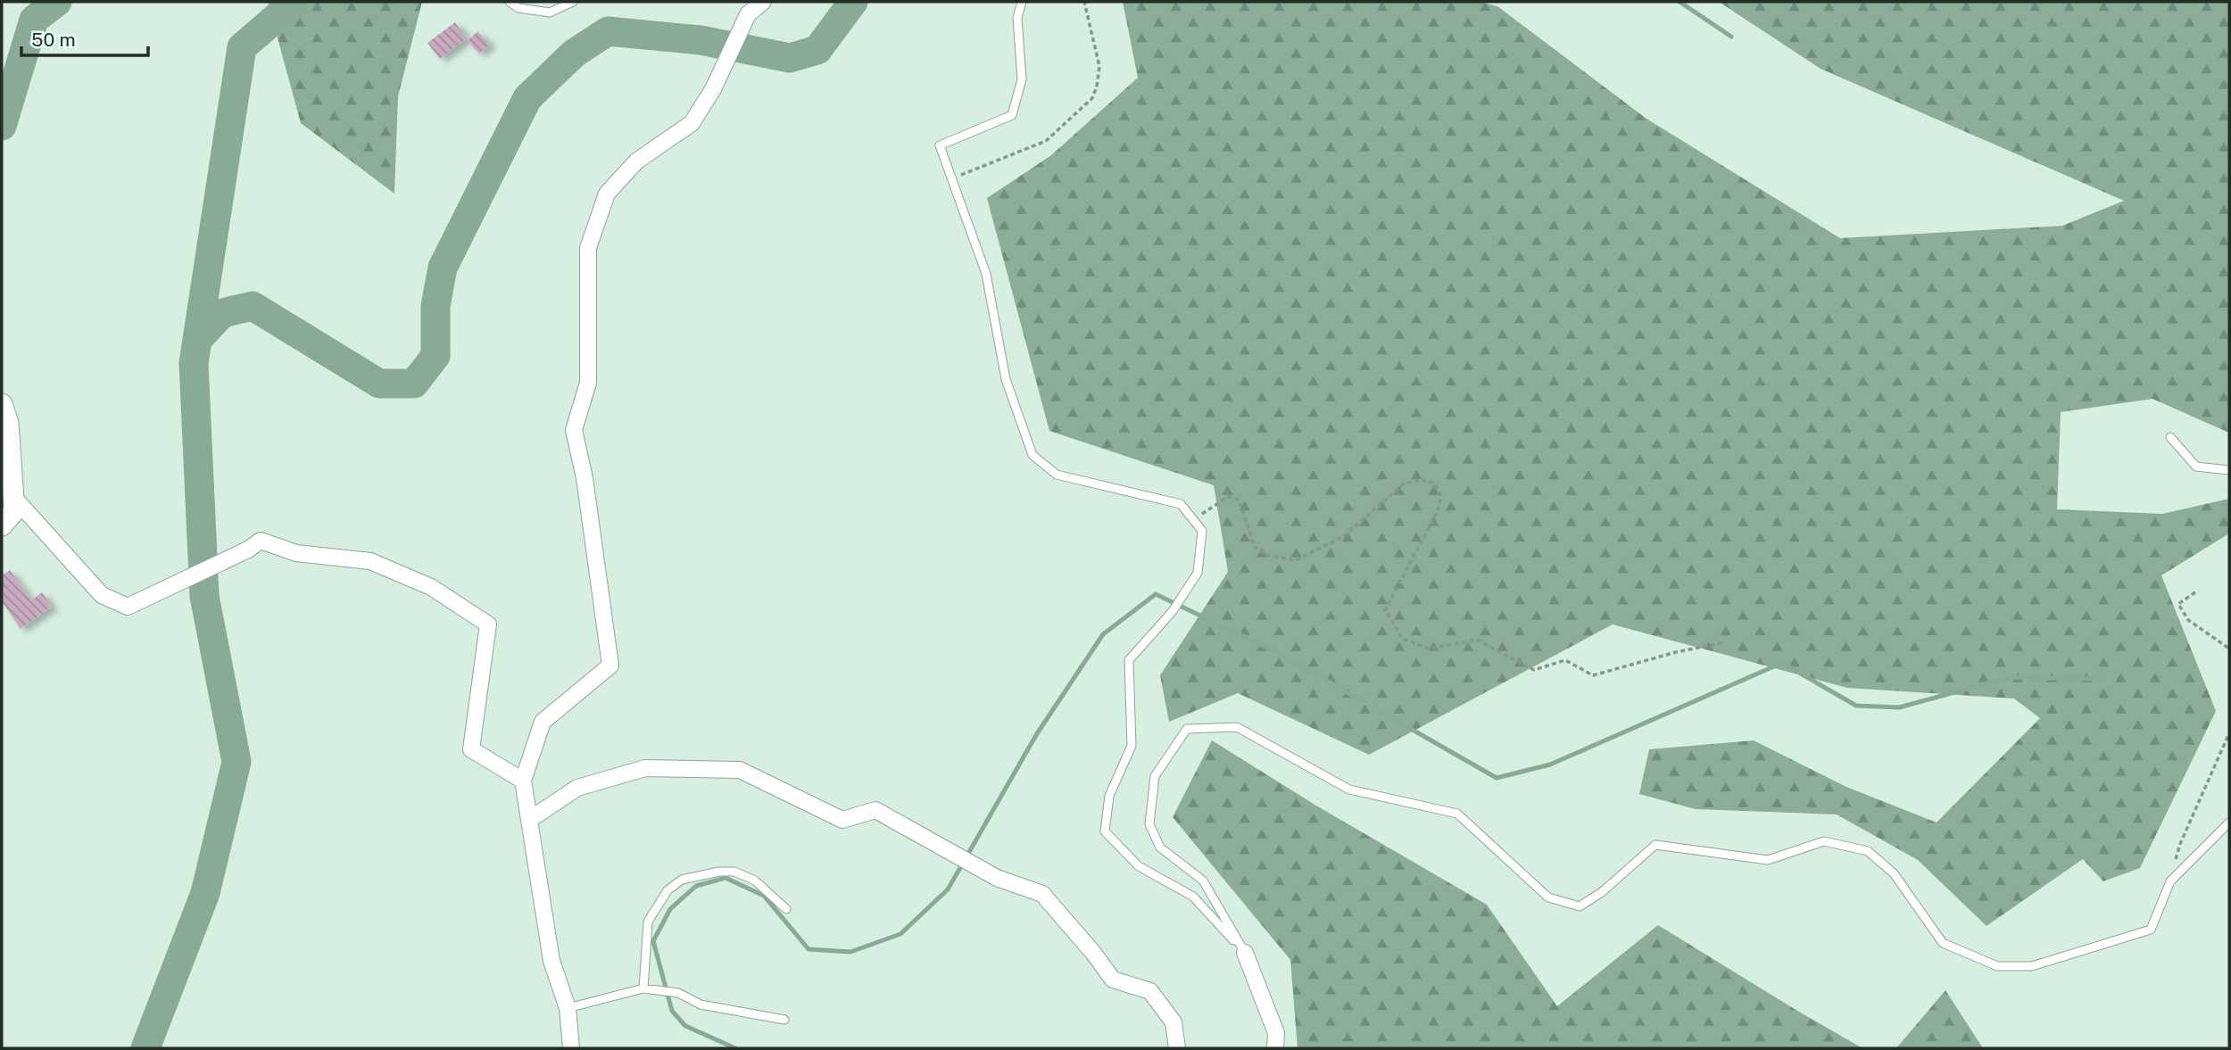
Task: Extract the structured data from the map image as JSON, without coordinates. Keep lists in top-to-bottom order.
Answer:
{
  "scale_bar": "50 m"
}
